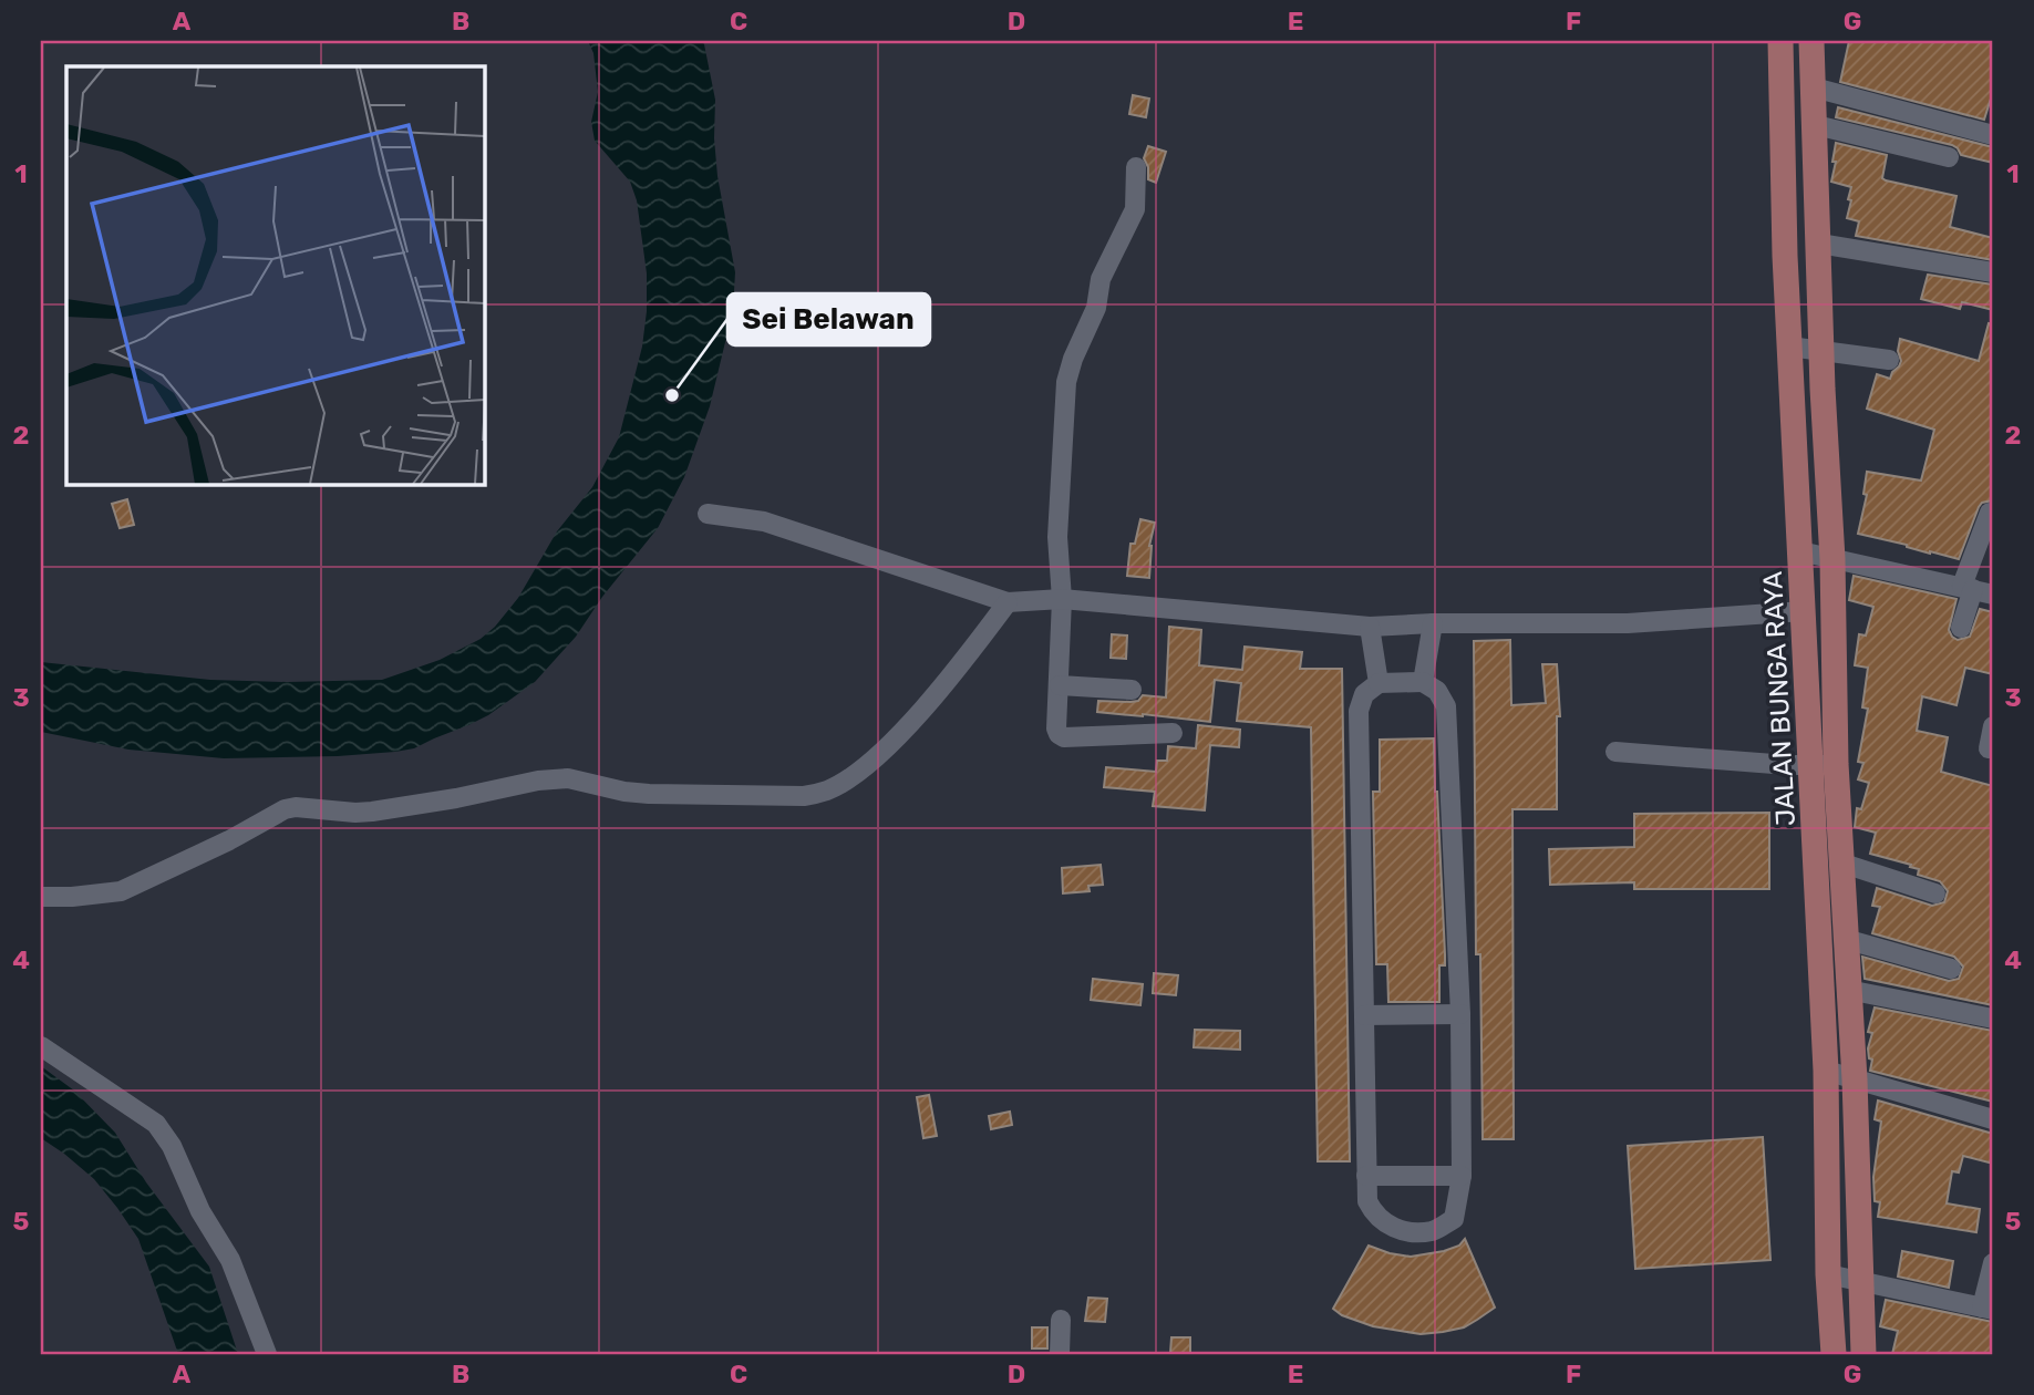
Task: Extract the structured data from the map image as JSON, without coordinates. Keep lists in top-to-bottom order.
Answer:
{
  "streets": {
    "main road": ["JALAN BUNGA RAYA"]
  },
  "places": ["Sei Belawan"],
  "grid": {
    "columns": [
      "A",
      "B",
      "C",
      "D",
      "E",
      "F",
      "G"
    ],
    "rows": [
      "1",
      "2",
      "3",
      "4",
      "5"
    ]
  }
}
